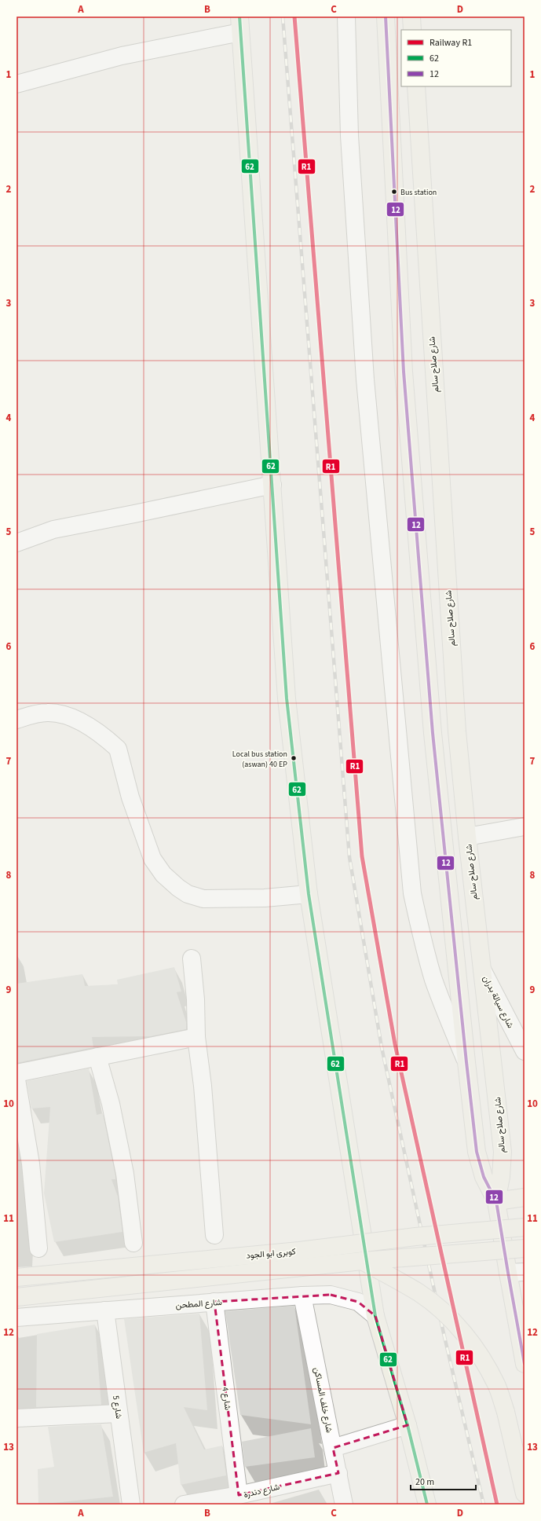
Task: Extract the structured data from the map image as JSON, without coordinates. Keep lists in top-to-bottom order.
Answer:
{
  "streets": {
    "main road": ["شارع صلاح سالم", "كوبرى ابو الجود"],
    "street": [
      "شارع سيالة بدران",
      "شارع المطحن",
      "شارع 4",
      "شارع خلف المساكن",
      "شارع 5",
      "شارع دندرة"
    ]
  },
  "crossings": [
    ["شارع صلاح سالم", "شارع سيالة بدران"],
    ["شارع المطحن", "شارع 4"],
    ["شارع المطحن", "شارع خلف المساكن"],
    ["شارع المطحن", "شارع 5"],
    ["شارع 4", "شارع دندرة"],
    ["شارع خلف المساكن", "شارع دندرة"]
  ],
  "places": ["Bus station", "Local bus station (aswan) 40 EP"],
  "lines": ["rail line R1", "transit line 62", "transit line 12"],
  "legend": ["Railway R1", "62", "12"],
  "scale_bar": "20 m",
  "grid": {
    "columns": [
      "A",
      "B",
      "C",
      "D"
    ],
    "rows": [
      "1",
      "2",
      "3",
      "4",
      "5",
      "6",
      "7",
      "8",
      "9",
      "10",
      "11",
      "12",
      "13"
    ]
  }
}
